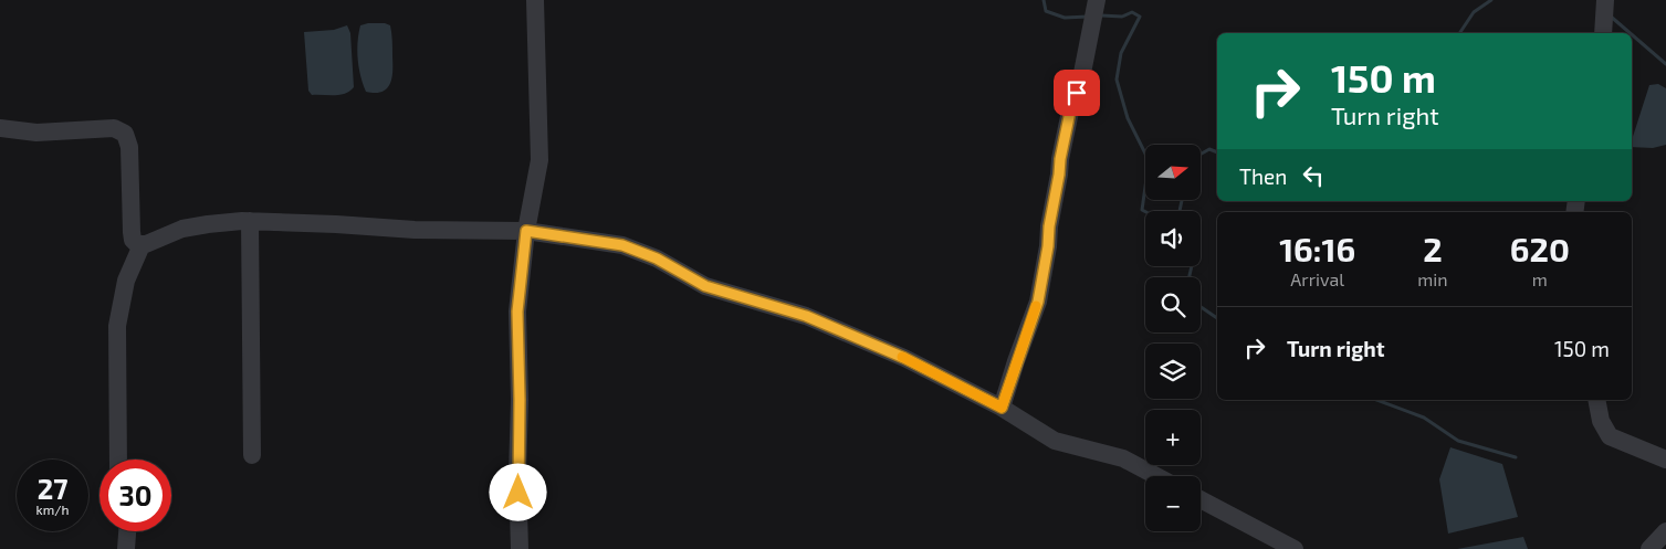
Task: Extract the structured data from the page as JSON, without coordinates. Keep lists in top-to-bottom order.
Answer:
{
  "north": "right",
  "page": {
    "turn": ["150 m", "Turn right"],
    "map_buttons": ["+", "−"],
    "then": "Then",
    "eta": [
      "16:16",
      "Arrival",
      "2",
      "min",
      "620",
      "m"
    ],
    "list": [
      {
        "name": "Turn right",
        "value": "150 m"
      }
    ],
    "speed": "27 km/h",
    "limit": "30"
  }
}
